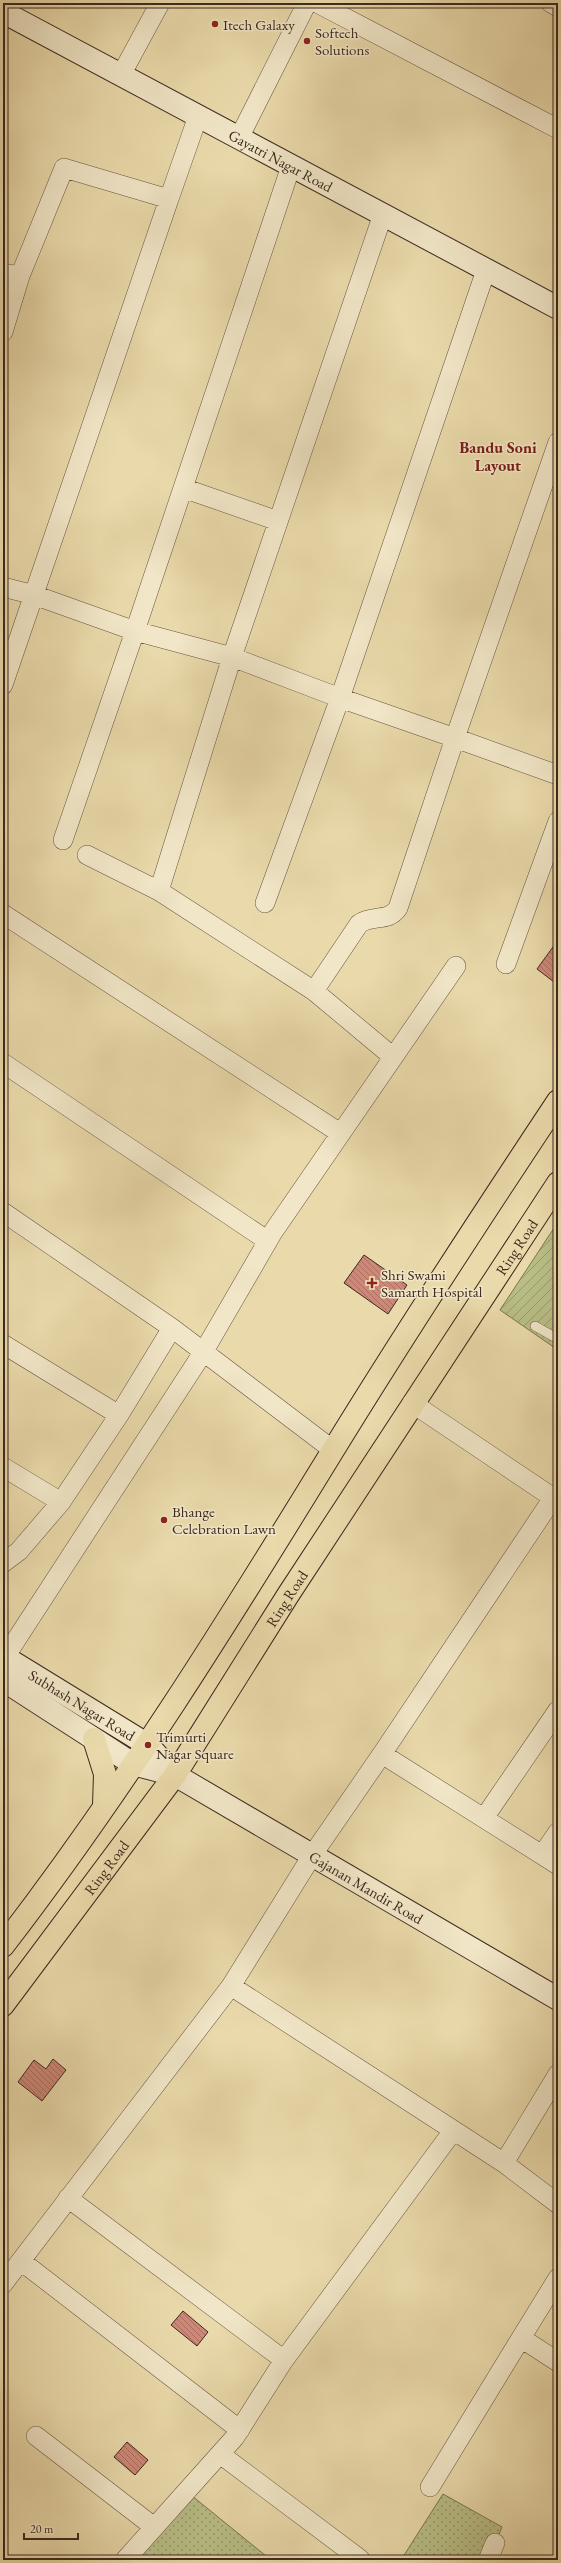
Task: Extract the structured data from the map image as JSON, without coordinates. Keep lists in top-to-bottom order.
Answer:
{
  "streets": {
    "main road": ["Ring Road"],
    "street": ["Gayatri Nagar Road", "Subhash Nagar Road", "Gajanan Mandir Road"]
  },
  "crossings": [
    ["Ring Road", "Subhash Nagar Road"],
    ["Ring Road", "Gajanan Mandir Road"],
    ["Subhash Nagar Road", "Gajanan Mandir Road"]
  ],
  "districts": ["Bandu Soni Layout"],
  "places": {
    "other": [
      "Itech Galaxy",
      "Softech Solutions",
      "Bhange Celebration Lawn",
      "Trimurti Nagar Square"
    ],
    "health": ["Shri Swami Samarth Hospital"]
  },
  "scale_bar": "20 m"
}
